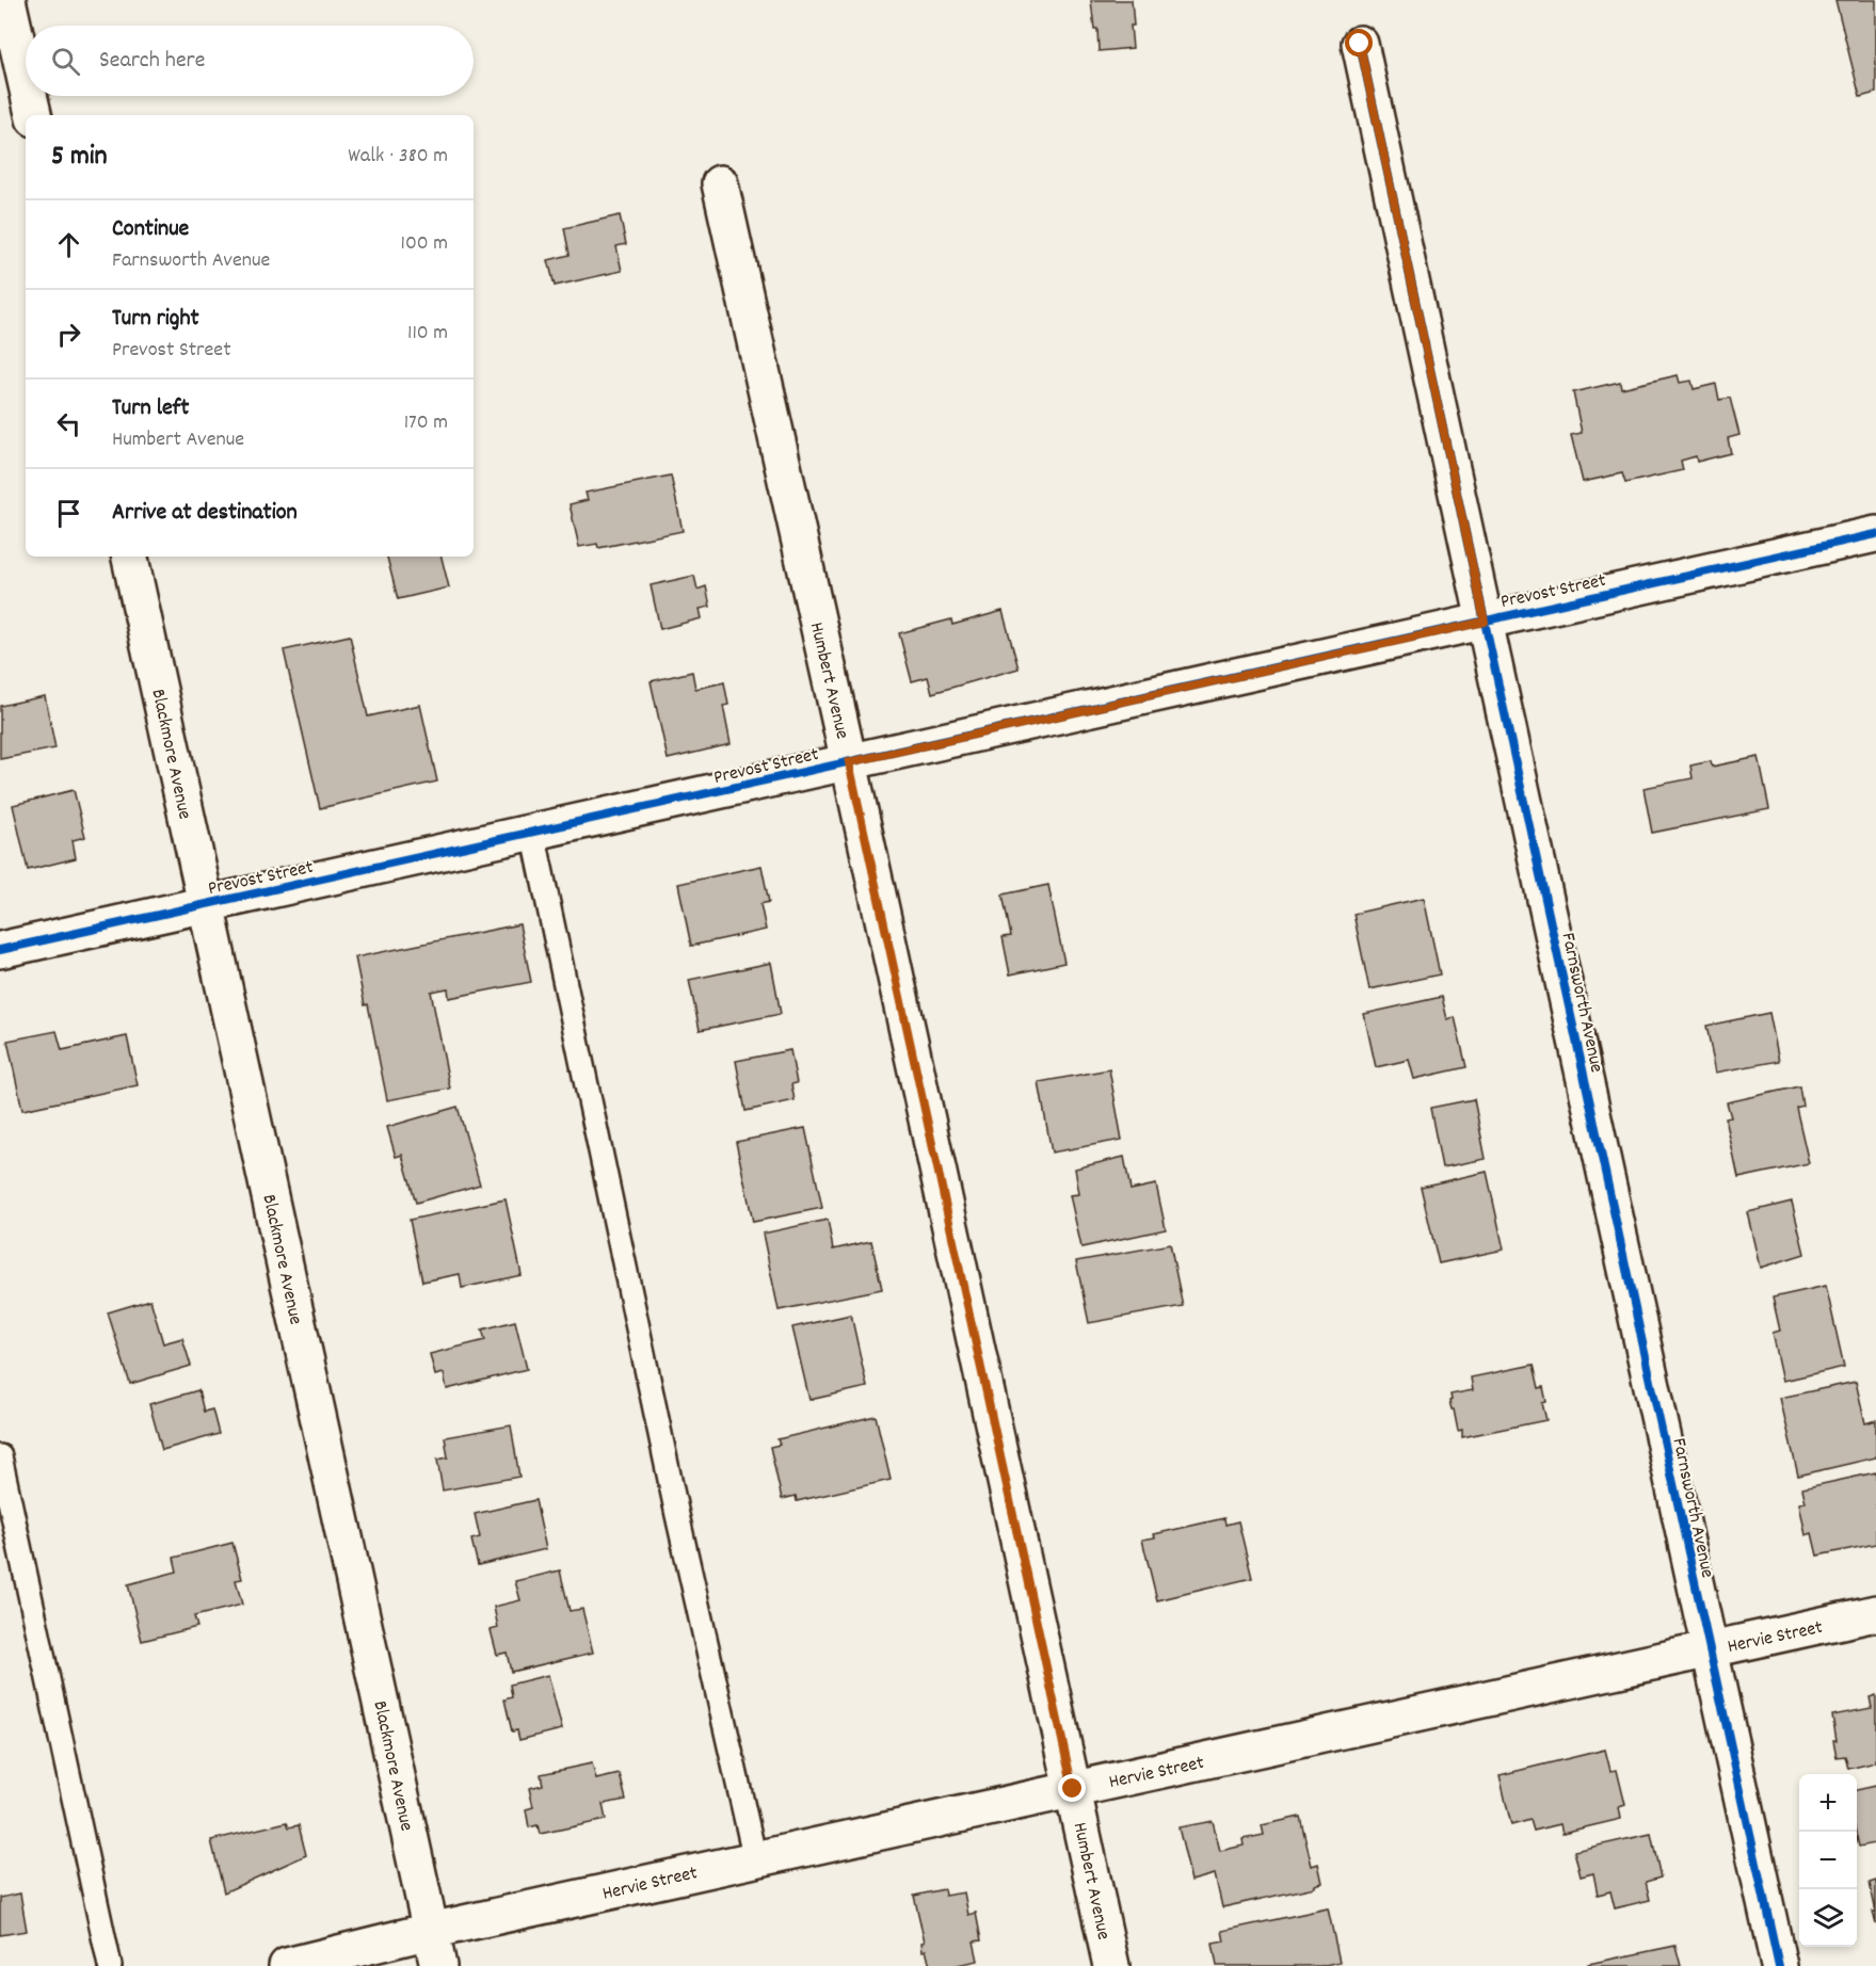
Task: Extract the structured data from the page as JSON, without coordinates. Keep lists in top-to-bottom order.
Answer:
{
  "streets": {
    "street": [
      "Prevost Street",
      "Humbert Avenue",
      "Blackmore Avenue",
      "Farnsworth Avenue",
      "Hervie Street"
    ]
  },
  "crossings": [
    ["Prevost Street", "Humbert Avenue"],
    ["Prevost Street", "Blackmore Avenue"],
    ["Prevost Street", "Farnsworth Avenue"],
    ["Humbert Avenue", "Hervie Street"],
    ["Blackmore Avenue", "Hervie Street"],
    ["Farnsworth Avenue", "Hervie Street"]
  ],
  "page": {
    "search": "Search here",
    "heading": ["5 min", "Walk · 380 m"],
    "list": [
      ["Continue", "Farnsworth Avenue", "100 m"],
      ["Turn right", "Prevost Street", "110 m"],
      ["Turn left", "Humbert Avenue", "170 m"],
      "Arrive at destination"
    ],
    "map_buttons": ["+", "−"]
  }
}
